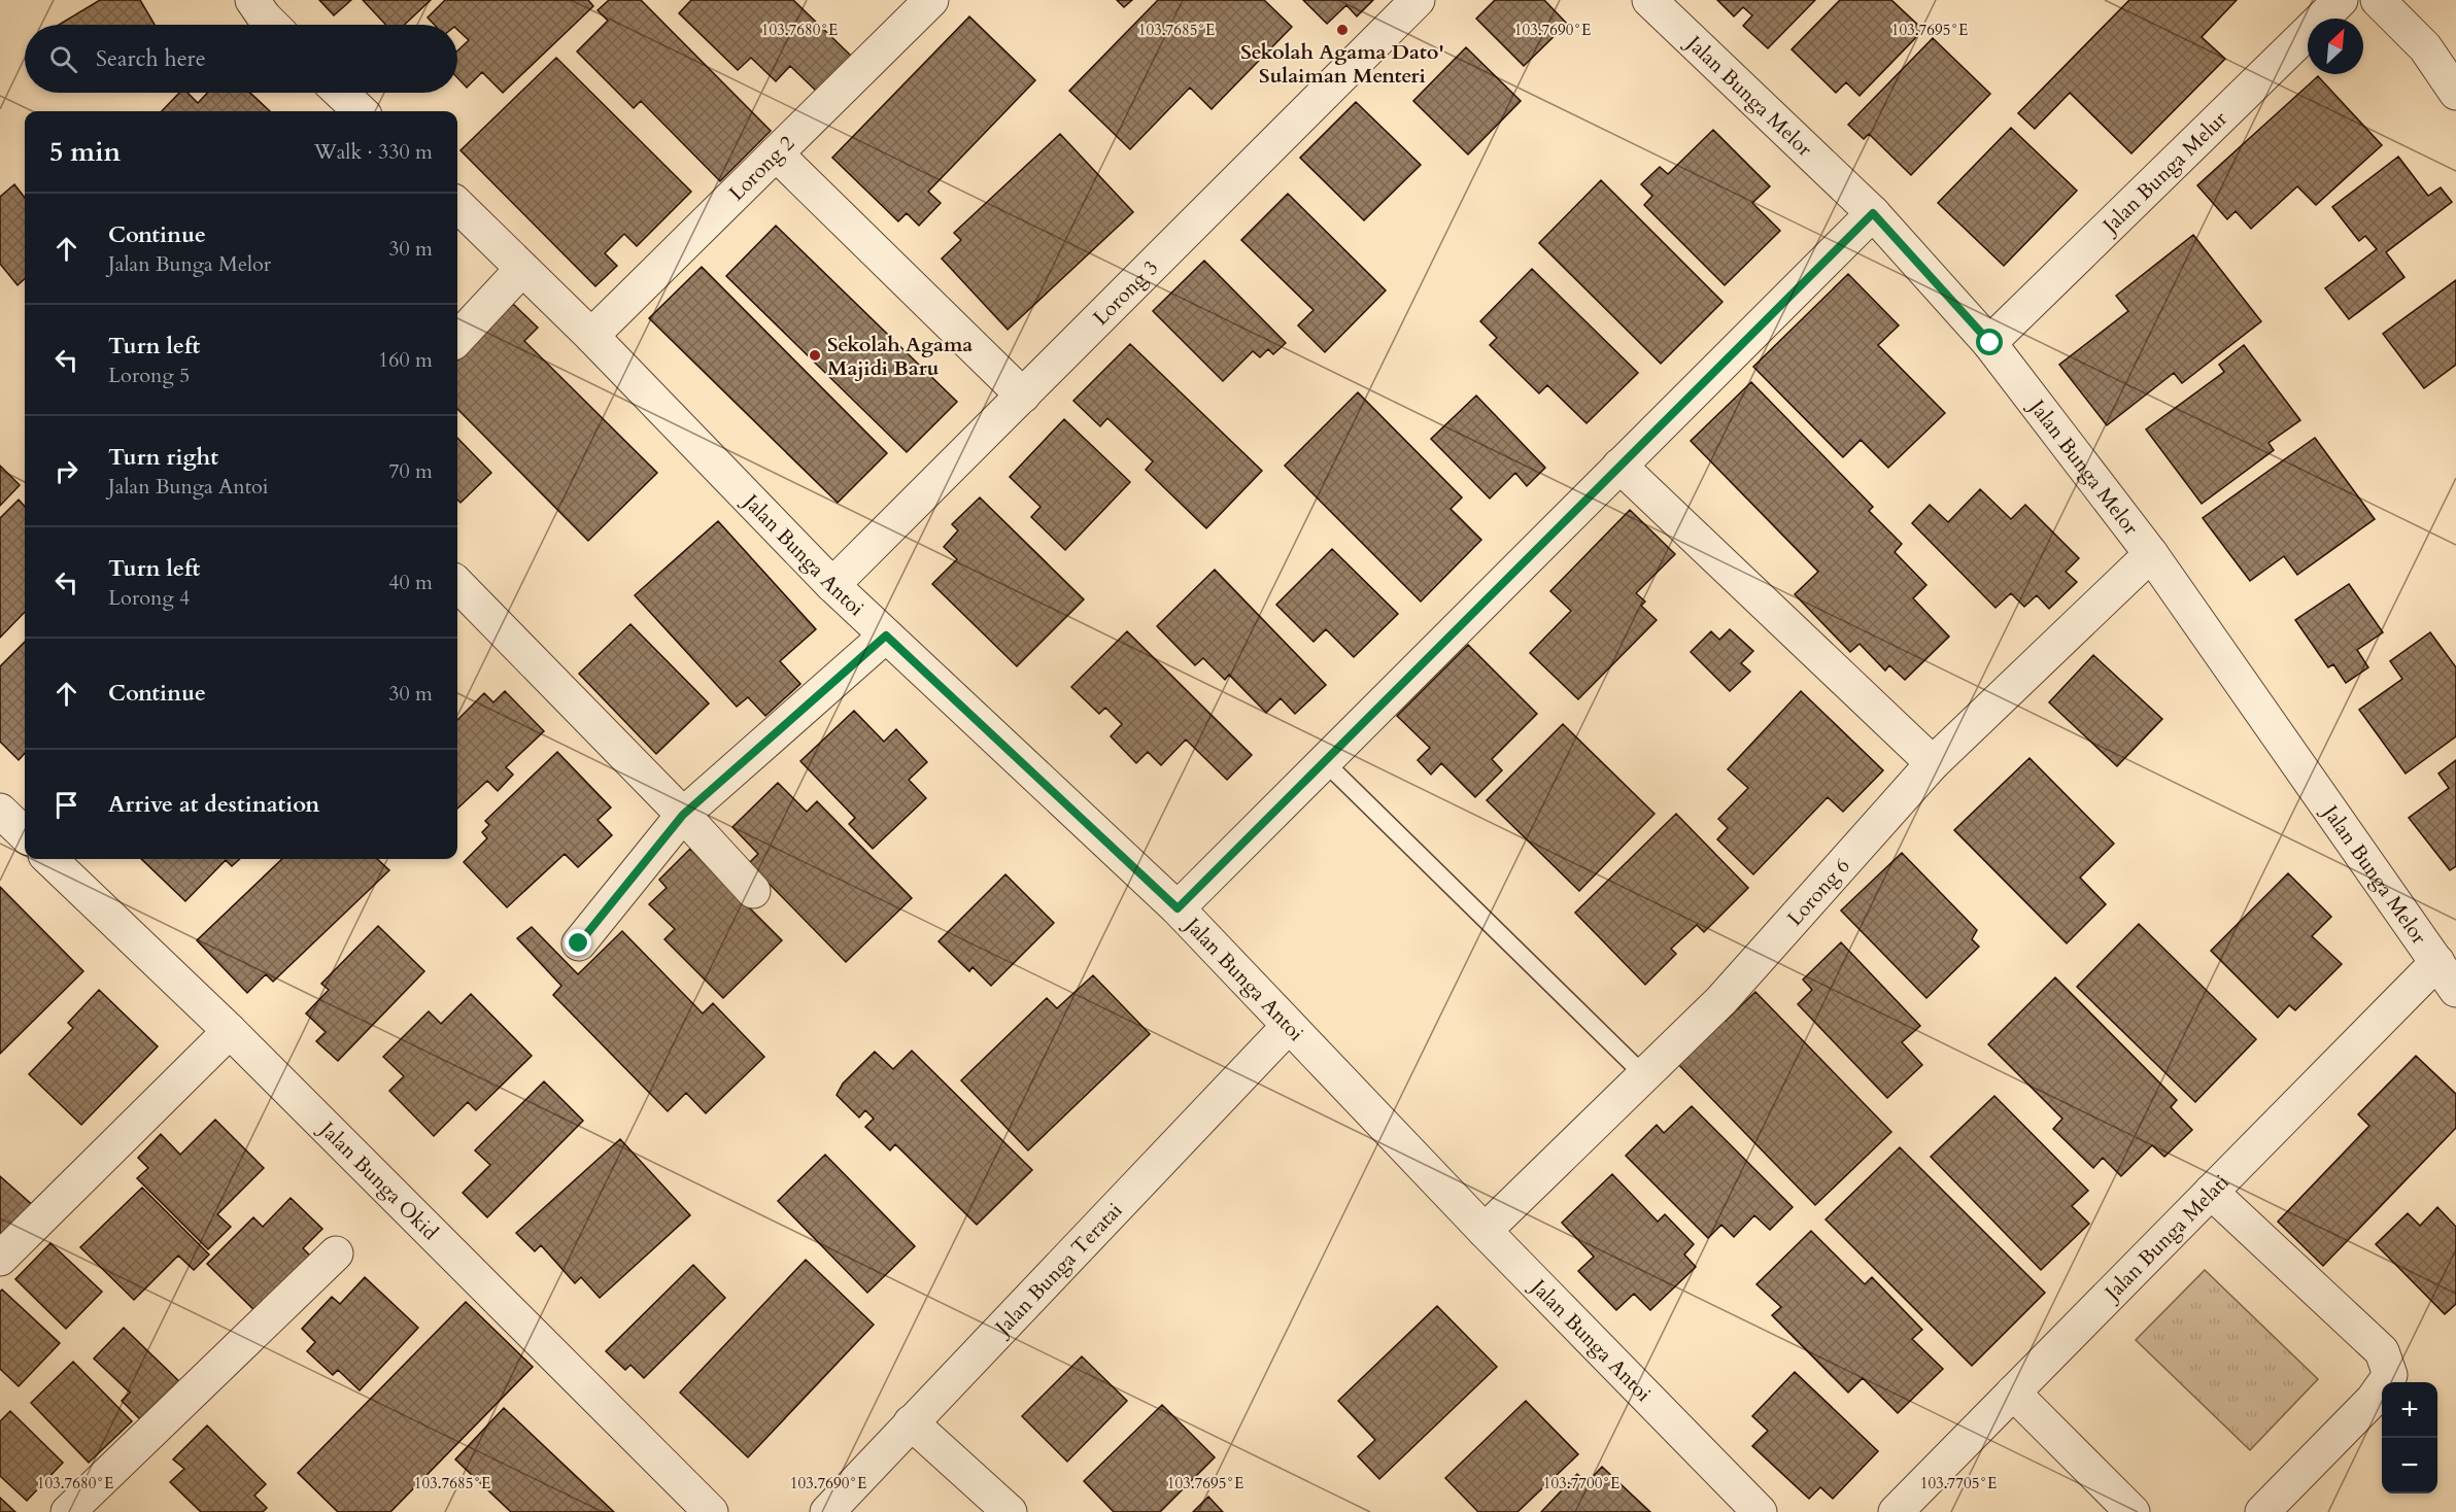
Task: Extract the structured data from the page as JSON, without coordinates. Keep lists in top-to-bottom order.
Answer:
{
  "streets": {
    "street": [
      "Jalan Bunga Melor",
      "Lorong 2",
      "Jalan Bunga Melur",
      "Lorong 3",
      "Jalan Bunga Antoi",
      "Lorong 6",
      "Jalan Bunga Okid",
      "Jalan Bunga Melati",
      "Jalan Bunga Teratai"
    ]
  },
  "crossings": [
    ["Jalan Bunga Melor", "Jalan Bunga Melur"],
    ["Jalan Bunga Melor", "Lorong 6"],
    ["Jalan Bunga Melor", "Jalan Bunga Melati"],
    ["Lorong 2", "Jalan Bunga Antoi"],
    ["Lorong 3", "Jalan Bunga Antoi"],
    ["Jalan Bunga Antoi", "Lorong 6"],
    ["Jalan Bunga Antoi", "Jalan Bunga Teratai"]
  ],
  "places": ["Sekolah Agama Dato' Sulaiman Menteri", "Sekolah Agama Majidi Baru"],
  "north": "top right",
  "page": {
    "search": "Search here",
    "heading": ["5 min", "Walk · 330 m"],
    "list": [
      ["Continue", "Jalan Bunga Melor", "30 m"],
      ["Turn left", "Lorong 5", "160 m"],
      ["Turn right", "Jalan Bunga Antoi", "70 m"],
      ["Turn left", "Lorong 4", "40 m"],
      ["Continue", "30 m"],
      "Arrive at destination"
    ],
    "map_buttons": ["+", "−"]
  },
  "coordinates": [
    "103.7680°E",
    "103.7685°E",
    "103.7690°E",
    "103.7695°E",
    "103.7700°E",
    "103.7705°E"
  ]
}
